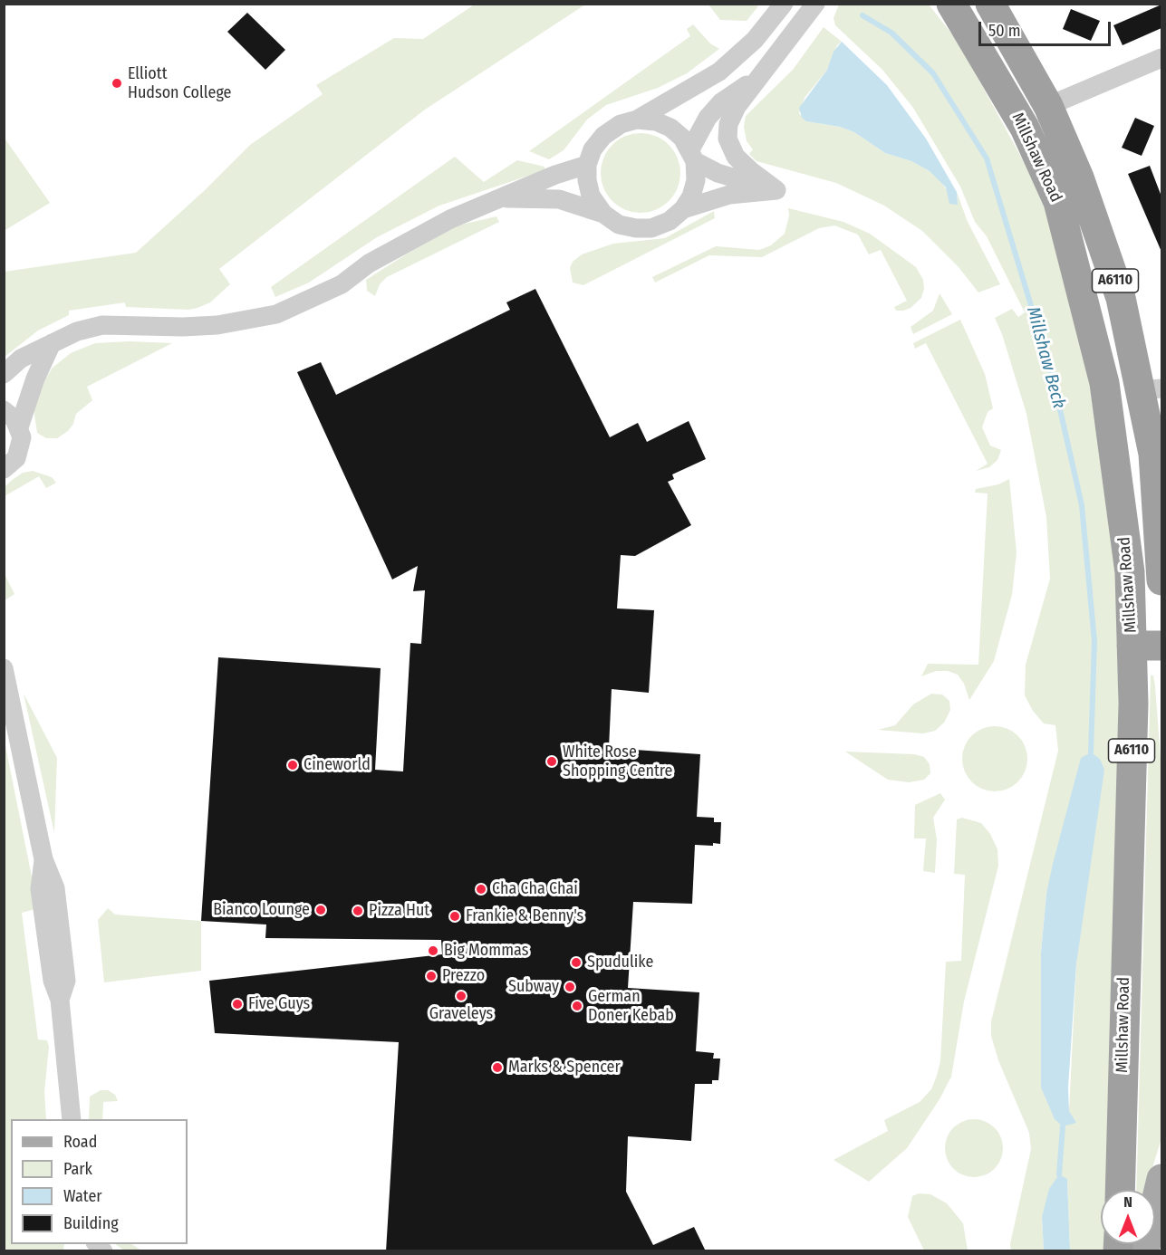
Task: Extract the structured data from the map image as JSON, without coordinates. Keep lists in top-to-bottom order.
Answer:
{
  "streets": {
    "highway": ["Millshaw Road", "A6110"]
  },
  "water": ["Millshaw Beck"],
  "places": [
    "Elliott Hudson College",
    "White Rose Shopping Centre",
    "Cineworld",
    "Cha Cha Chai",
    "Bianco Lounge",
    "Pizza Hut",
    "Frankie & Benny's",
    "Big Mommas",
    "Spudulike",
    "Prezzo",
    "Subway",
    "Graveleys",
    "Five Guys",
    "German Doner Kebab",
    "Marks & Spencer"
  ],
  "legend": [
    "Road",
    "Park",
    "Water",
    "Building"
  ],
  "scale_bar": "50 m",
  "north": "top"
}
